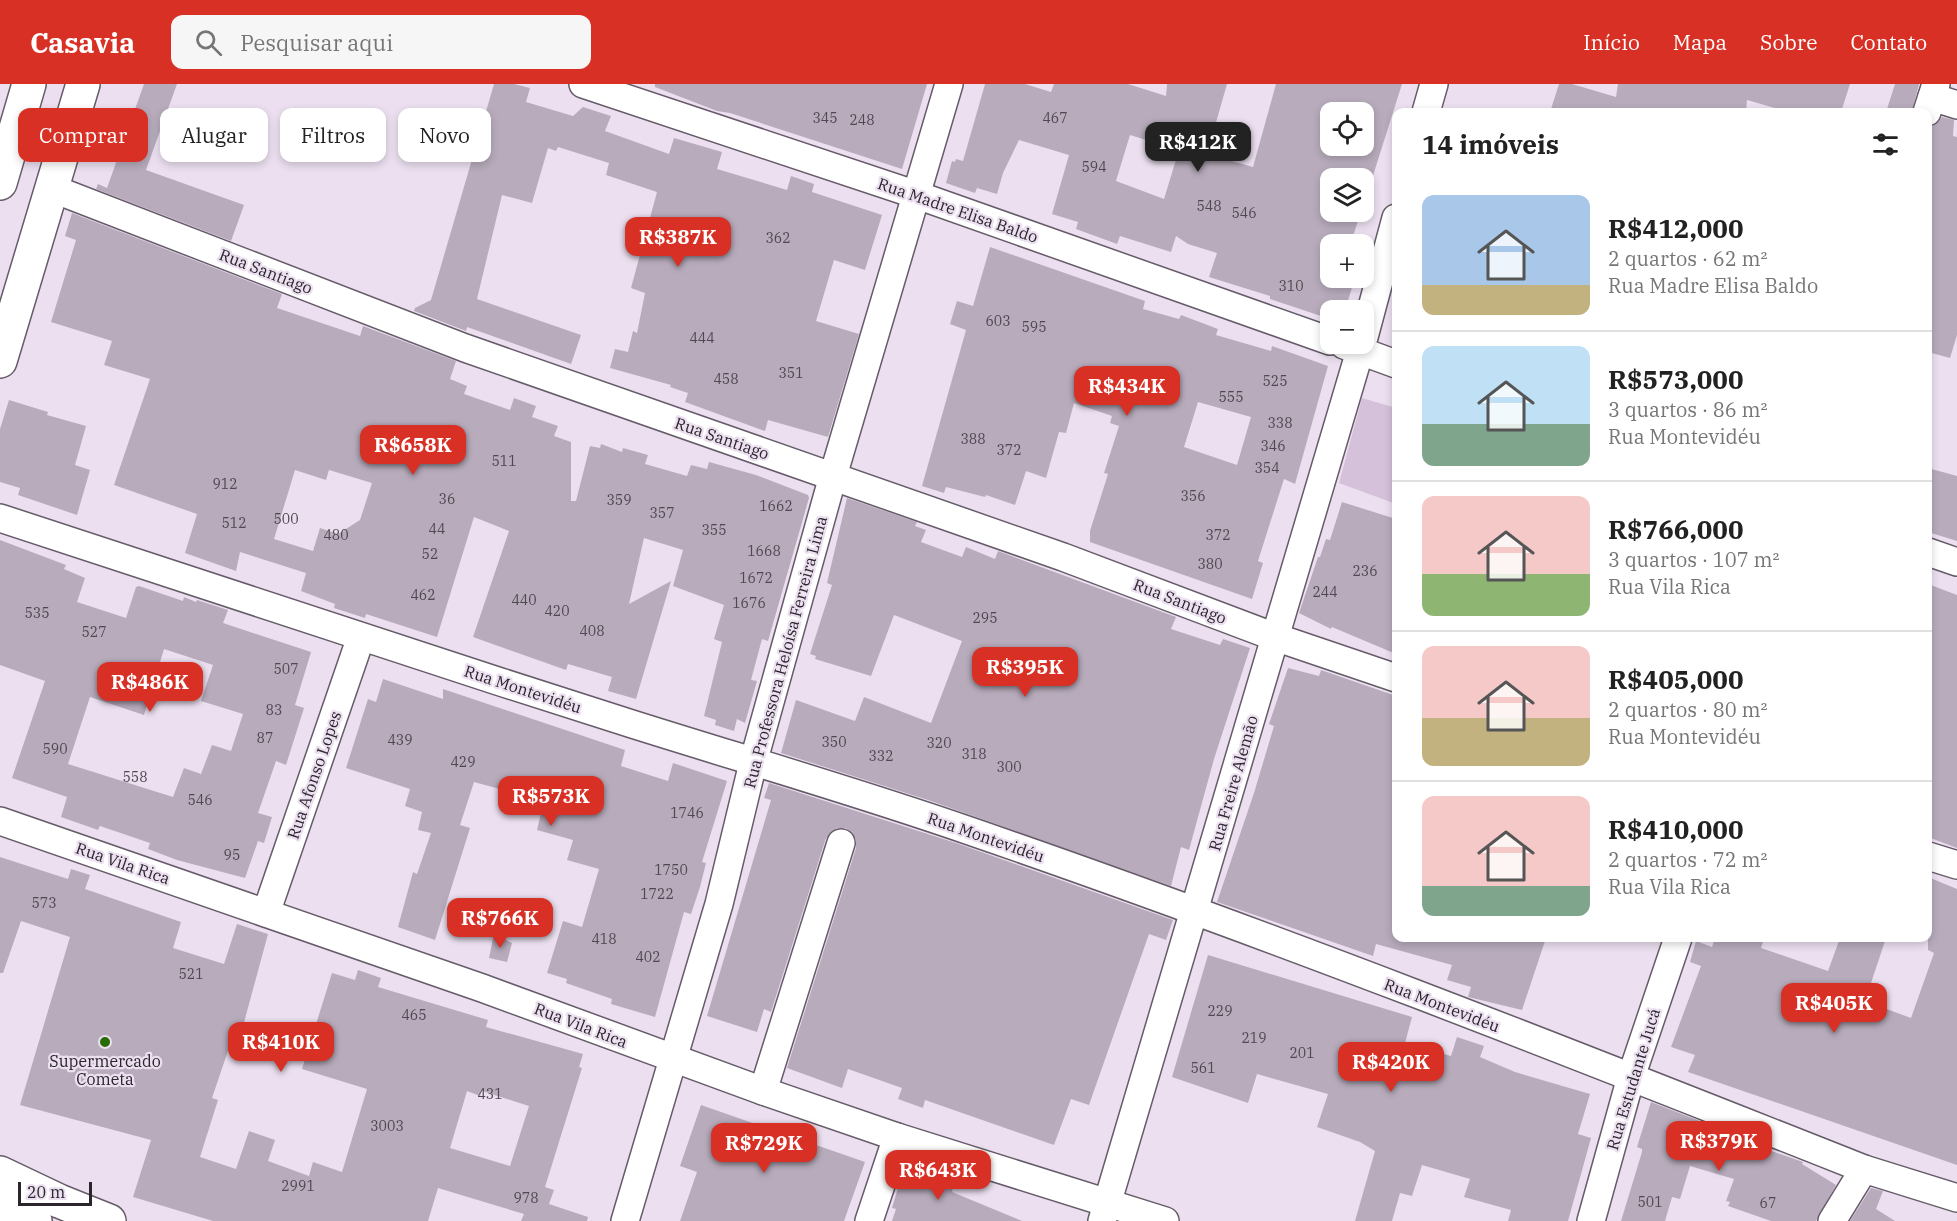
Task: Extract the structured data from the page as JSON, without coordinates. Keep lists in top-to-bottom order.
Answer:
{
  "streets": {
    "street": [
      "Rua Madre Elisa Baldo",
      "Rua Santiago",
      "Rua Professora Heloísa Ferreira Lima",
      "Rua Montevidéu",
      "Rua Afonso Lopes",
      "Rua Freire Alemão",
      "Rua Vila Rica",
      "Rua Estudante Jucá"
    ]
  },
  "crossings": [
    ["Rua Madre Elisa Baldo", "Rua Professora Heloísa Ferreira Lima"],
    ["Rua Santiago", "Rua Professora Heloísa Ferreira Lima"],
    ["Rua Santiago", "Rua Freire Alemão"],
    ["Rua Professora Heloísa Ferreira Lima", "Rua Montevidéu"],
    ["Rua Professora Heloísa Ferreira Lima", "Rua Vila Rica"],
    ["Rua Montevidéu", "Rua Afonso Lopes"],
    ["Rua Montevidéu", "Rua Freire Alemão"],
    ["Rua Montevidéu", "Rua Estudante Jucá"],
    ["Rua Afonso Lopes", "Rua Vila Rica"],
    ["Rua Freire Alemão", "Rua Vila Rica"]
  ],
  "places": ["Supermercado Cometa"],
  "house_numbers": [
    "345",
    "467",
    "248",
    "594",
    "548",
    "546",
    "362",
    "310",
    "603",
    "595",
    "444",
    "351",
    "458",
    "525",
    "555",
    "338",
    "388",
    "346",
    "372",
    "511",
    "354",
    "912",
    "356",
    "36",
    "359",
    "1662",
    "357",
    "500",
    "512",
    "44",
    "355",
    "480",
    "372",
    "1668",
    "52",
    "380",
    "236",
    "1672",
    "244",
    "462",
    "440",
    "1676",
    "420",
    "535",
    "295",
    "408",
    "527",
    "507",
    "83",
    "87",
    "439",
    "350",
    "320",
    "590",
    "318",
    "332",
    "429",
    "300",
    "558",
    "546",
    "1746",
    "95",
    "1750",
    "1722",
    "573",
    "418",
    "402",
    "521",
    "229",
    "465",
    "219",
    "201",
    "561",
    "431",
    "3003",
    "2991",
    "978",
    "501",
    "67"
  ],
  "scale_bar": "20 m",
  "page": {
    "header": "Casavia",
    "search": "Pesquisar aqui",
    "nav": [
      "Início",
      "Mapa",
      "Sobre",
      "Contato"
    ],
    "map_buttons": ["+", "−"],
    "chip": [
      "Comprar",
      "Alugar",
      "Filtros",
      "Novo"
    ],
    "heading": "14 imóveis",
    "price": [
      "R$412K",
      "R$387K",
      "R$434K",
      "R$658K",
      "R$395K",
      "R$486K",
      "R$573K",
      "R$766K",
      "R$405K",
      "R$410K",
      "R$420K",
      "R$379K",
      "R$729K",
      "R$643K"
    ],
    "list": [
      {
        "name": "R$412,000",
        "note": "2 quartos · 62 m² · Rua Madre Elisa Baldo"
      },
      {
        "name": "R$573,000",
        "note": "3 quartos · 86 m² · Rua Montevidéu"
      },
      {
        "name": "R$766,000",
        "note": "3 quartos · 107 m² · Rua Vila Rica"
      },
      {
        "name": "R$405,000",
        "note": "2 quartos · 80 m² · Rua Montevidéu"
      },
      {
        "name": "R$410,000",
        "note": "2 quartos · 72 m² · Rua Vila Rica"
      }
    ],
    "scale": "20 m"
  }
}
